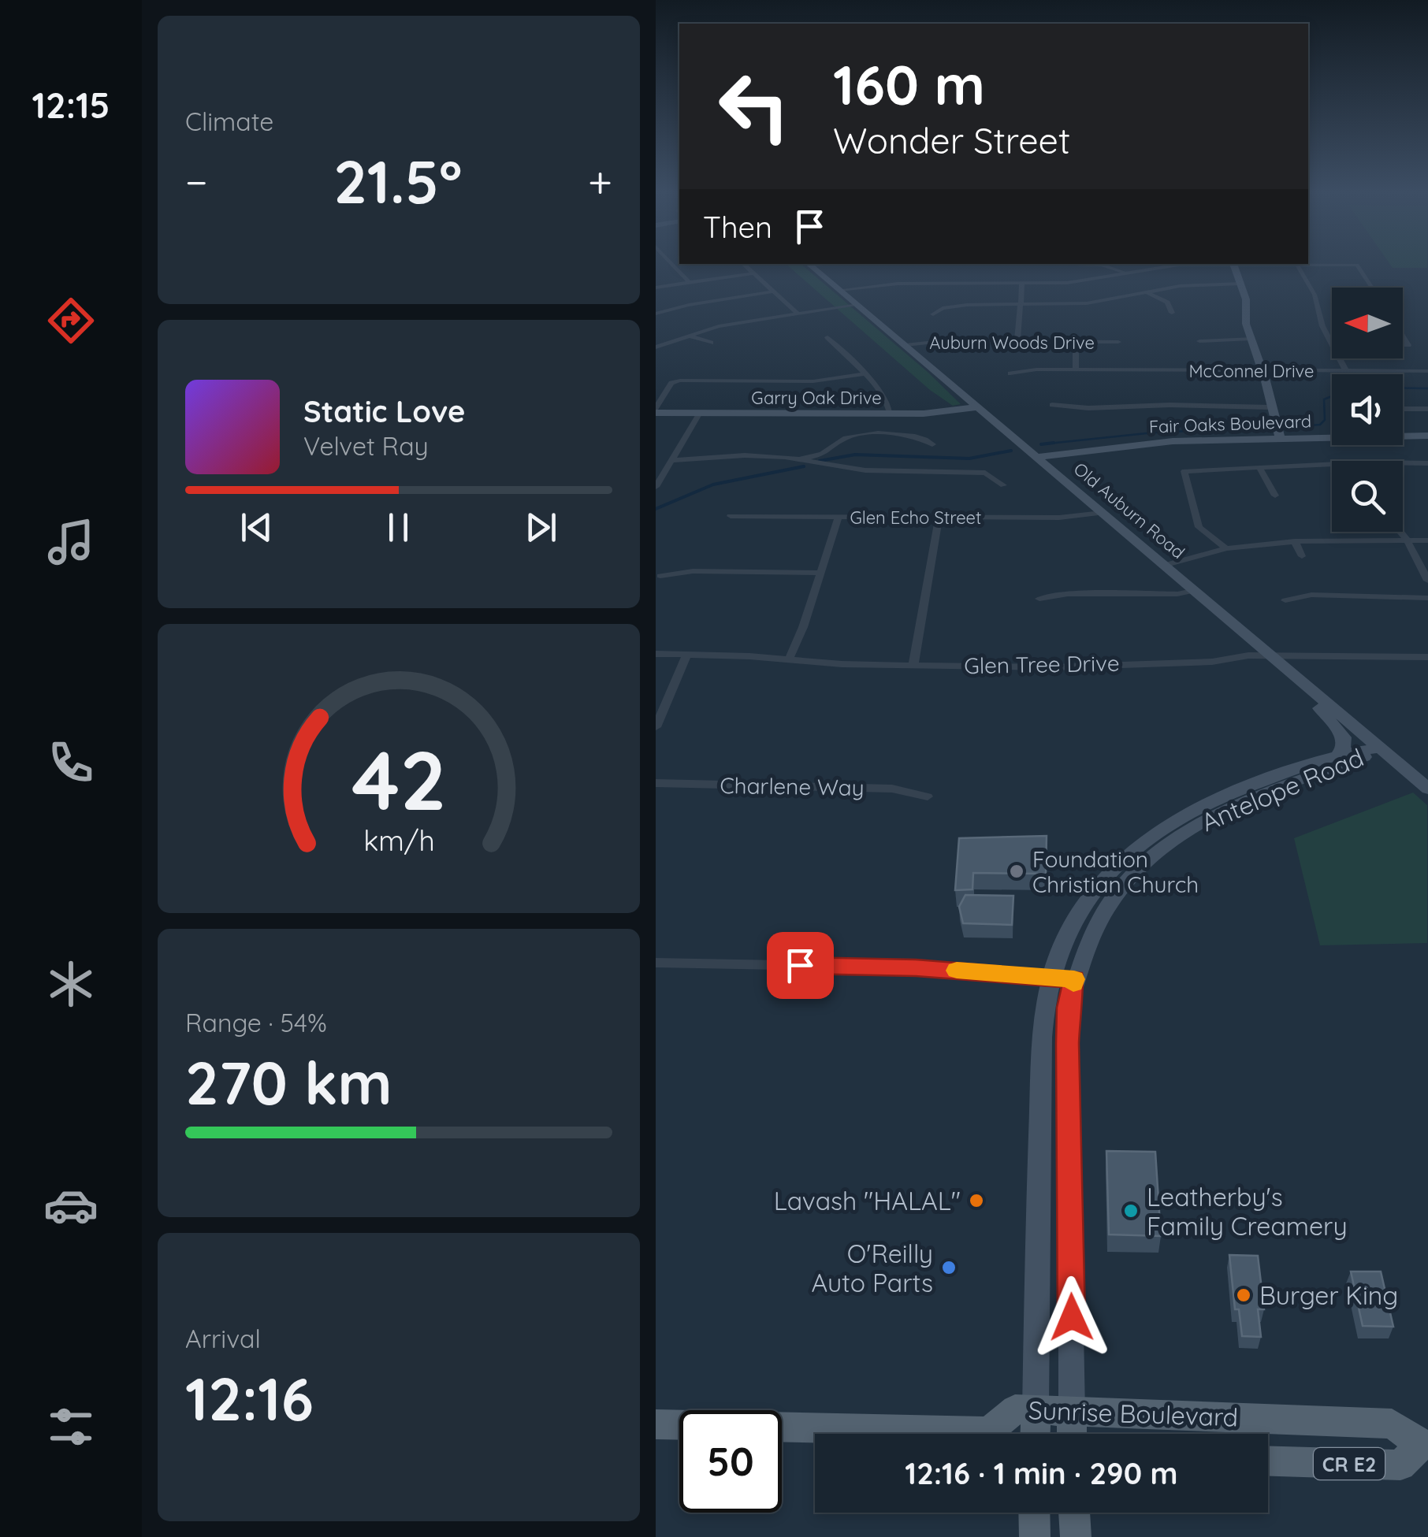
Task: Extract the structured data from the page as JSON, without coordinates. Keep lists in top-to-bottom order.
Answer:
{
  "streets": {
    "main road": [
      "Garry Oak Drive",
      "Fair Oaks Boulevard",
      "Old Auburn Road",
      "Antelope Road",
      "Sunrise Boulevard",
      "CR E2"
    ],
    "street": [
      "Auburn Woods Drive",
      "McConnel Drive",
      "Glen Echo Street",
      "Glen Tree Drive",
      "Charlene Way"
    ]
  },
  "crossings": [
    ["Auburn Woods Drive", "Old Auburn Road"],
    ["Garry Oak Drive", "Old Auburn Road"],
    ["Fair Oaks Boulevard", "Old Auburn Road"],
    ["Old Auburn Road", "Glen Echo Street"],
    ["Old Auburn Road", "Glen Tree Drive"],
    ["Old Auburn Road", "Antelope Road"],
    ["Antelope Road", "Sunrise Boulevard"]
  ],
  "places": [
    "Foundation Christian Church",
    "Lavash \"HALAL\"",
    "Leatherby's Family Creamery",
    "O'Reilly Auto Parts",
    "Burger King"
  ],
  "north": "left",
  "page": {
    "tabs": "12:15",
    "tile": [
      "Climate",
      ["Range · 54%", "270 km"],
      ["Arrival", "12:16"]
    ],
    "turn": ["160 m", "Wonder Street"],
    "heat": ["−", "21.5°", "+"],
    "then": "Then",
    "song": ["Static Love", "Velvet Ray"],
    "limit": "50",
    "trip": "12:16 · 1 min · 290 m",
    "gauge": ["42", "km/h"]
  }
}
